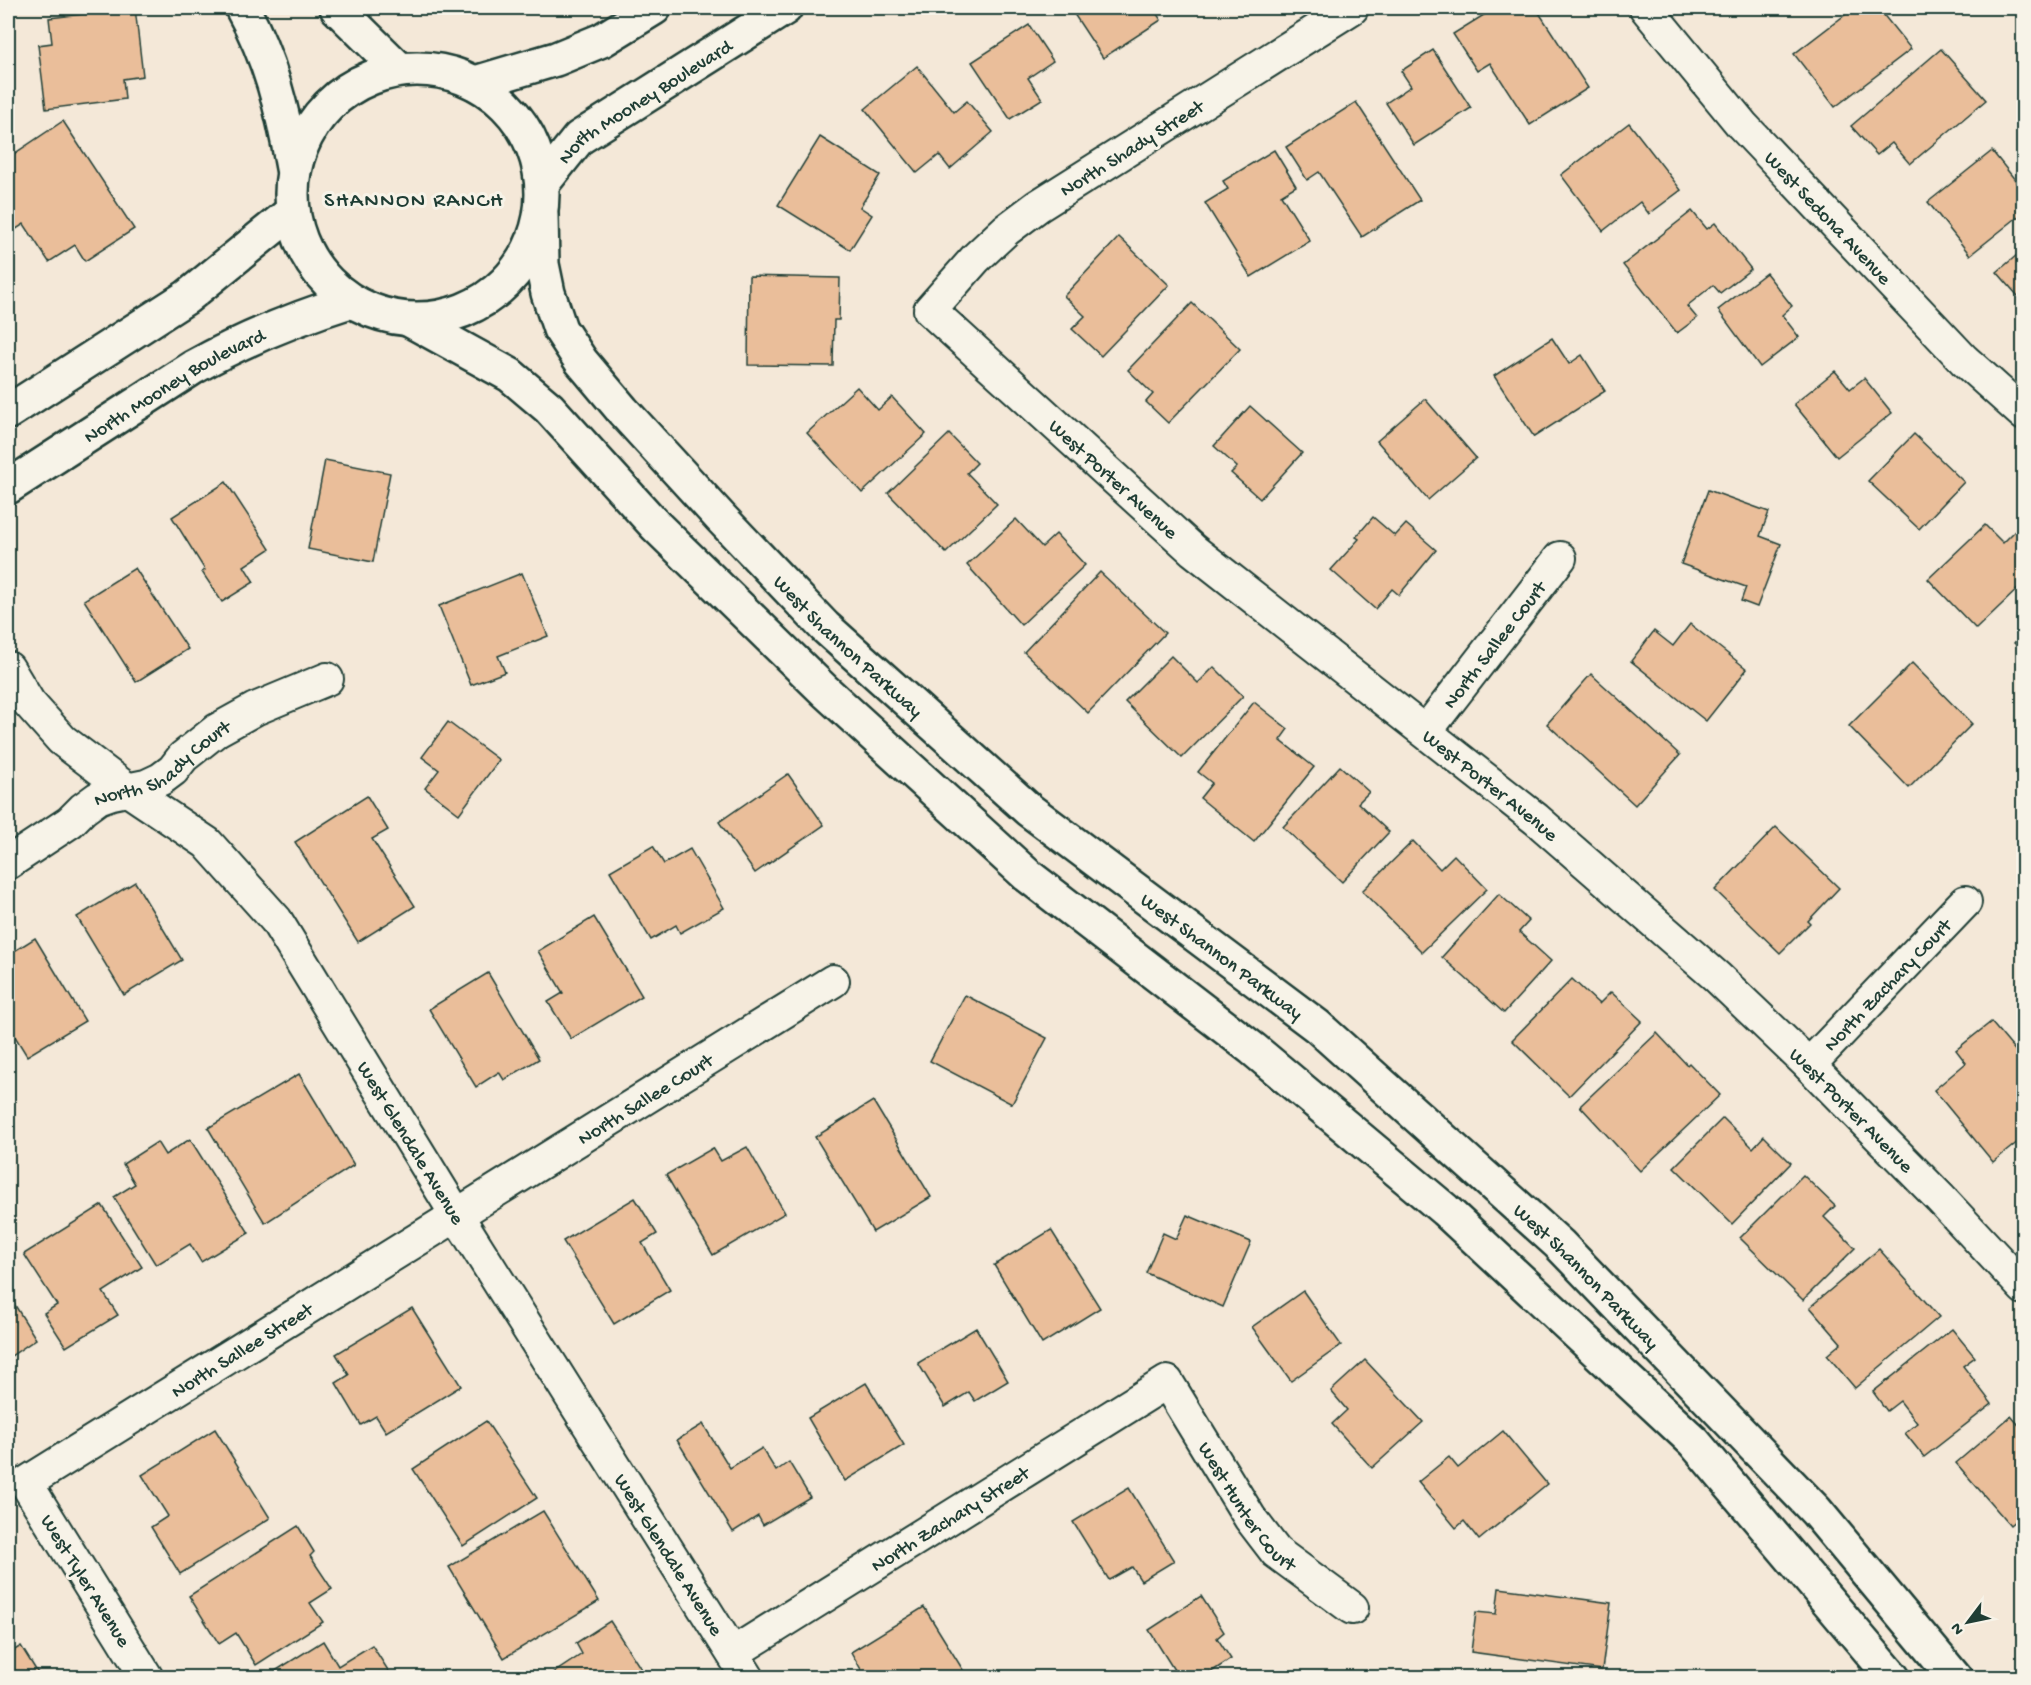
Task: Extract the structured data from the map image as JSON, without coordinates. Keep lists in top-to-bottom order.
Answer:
{
  "streets": {
    "street": [
      "North Mooney Boulevard",
      "North Shady Street",
      "West Sedona Avenue",
      "West Porter Avenue",
      "North Sallee Court",
      "West Shannon Parkway",
      "North Shady Court",
      "North Zachary Court",
      "West Glendale Avenue",
      "North Sallee Street",
      "West Hunter Court",
      "North Zachary Street",
      "West Tyler Avenue"
    ]
  },
  "crossings": [
    ["North Shady Street", "West Porter Avenue"],
    ["West Porter Avenue", "North Sallee Court"],
    ["West Porter Avenue", "North Zachary Court"],
    ["North Sallee Court", "West Glendale Avenue"],
    ["North Sallee Court", "North Sallee Street"],
    ["North Shady Court", "West Glendale Avenue"],
    ["West Glendale Avenue", "North Sallee Street"],
    ["West Glendale Avenue", "North Zachary Street"],
    ["North Sallee Street", "West Tyler Avenue"],
    ["West Hunter Court", "North Zachary Street"]
  ],
  "districts": ["SHANNON RANCH"],
  "north": "bottom left"
}
